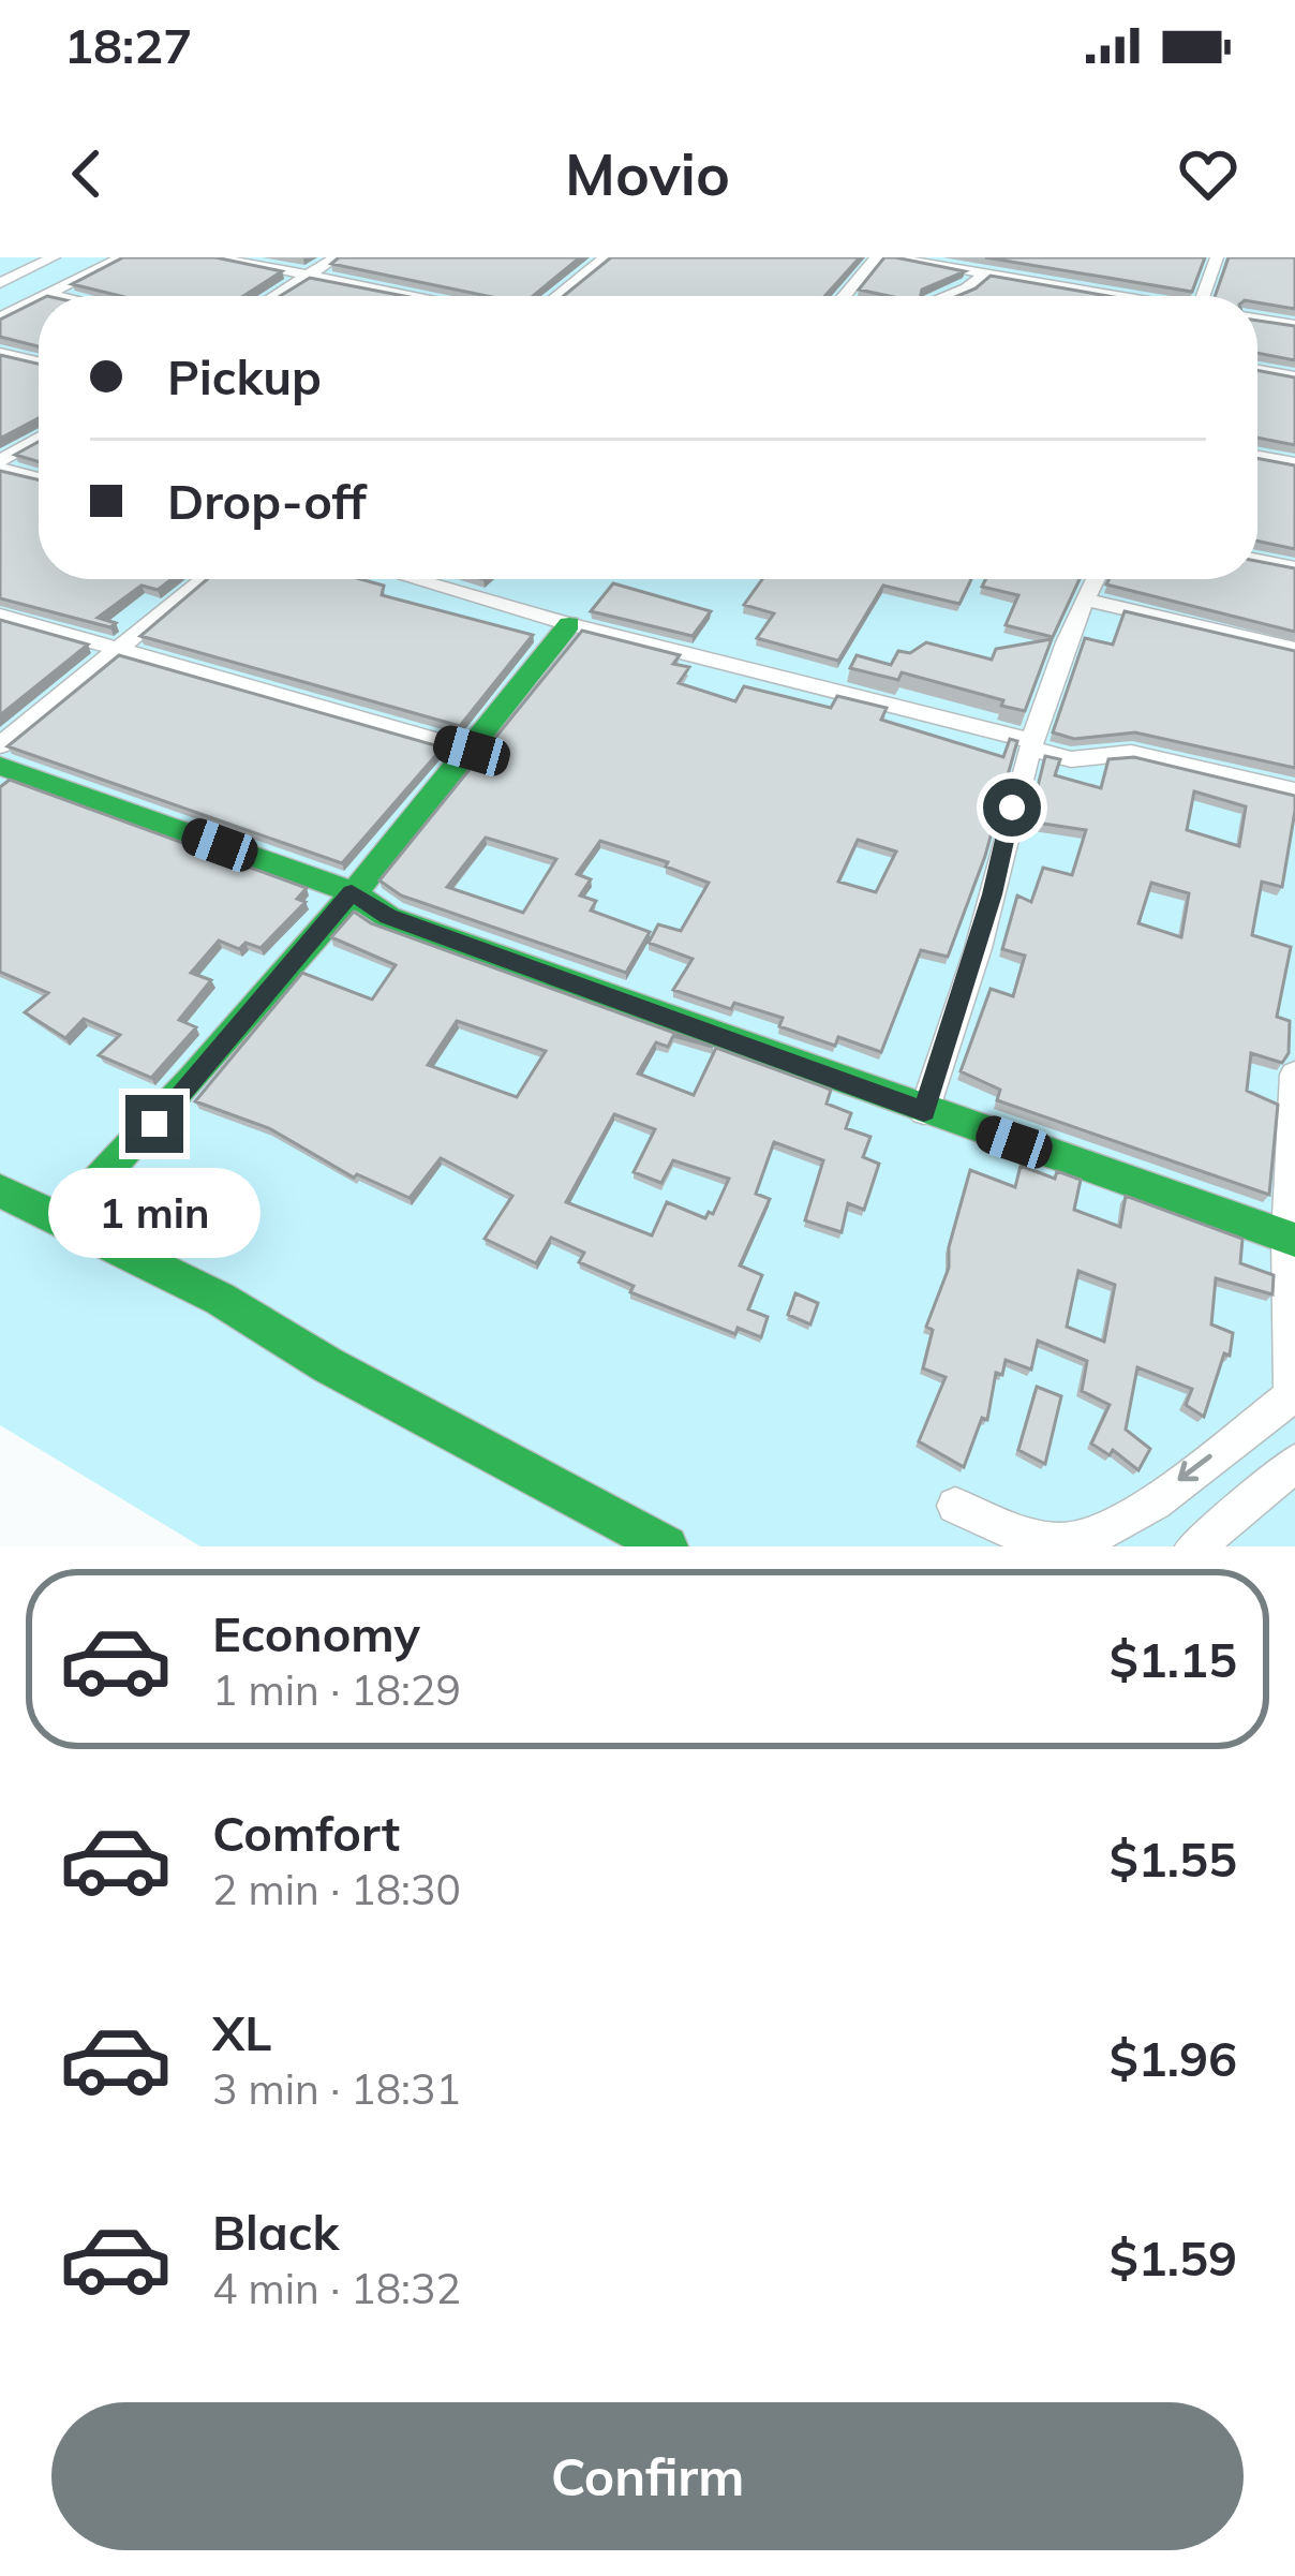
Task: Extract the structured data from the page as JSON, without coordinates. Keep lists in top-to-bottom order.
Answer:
{
  "page": {
    "status": "18:27",
    "header": "Movio",
    "banner": ["Pickup", "Drop-off"],
    "bubble": "1 min",
    "list": [
      {
        "name": "Economy",
        "note": "1 min · 18:29",
        "value": "$1.15"
      },
      {
        "name": "Comfort",
        "note": "2 min · 18:30",
        "value": "$1.55"
      },
      {
        "name": "XL",
        "note": "3 min · 18:31",
        "value": "$1.96"
      },
      {
        "name": "Black",
        "note": "4 min · 18:32",
        "value": "$1.59"
      }
    ],
    "buttons": "Confirm"
  }
}
